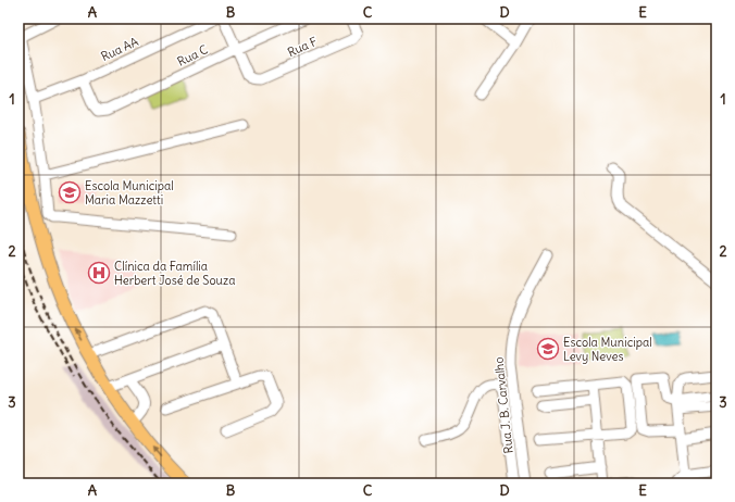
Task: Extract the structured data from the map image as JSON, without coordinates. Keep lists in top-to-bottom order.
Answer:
{
  "streets": {
    "street": [
      "Rua F",
      "Rua AA",
      "Rua C",
      "Rua J. B. Carvalho"
    ]
  },
  "crossings": [
    ["Rua F", "Rua C"],
    ["Rua AA", "Rua C"]
  ],
  "places": {
    "school or university": ["Escola Municipal Maria Mazzetti", "Escola Municipal Levy Neves"],
    "hospital": ["Clínica da Família Herbert José de Souza"]
  },
  "grid": {
    "columns": [
      "A",
      "B",
      "C",
      "D",
      "E"
    ],
    "rows": ["1", "2", "3"]
  }
}
